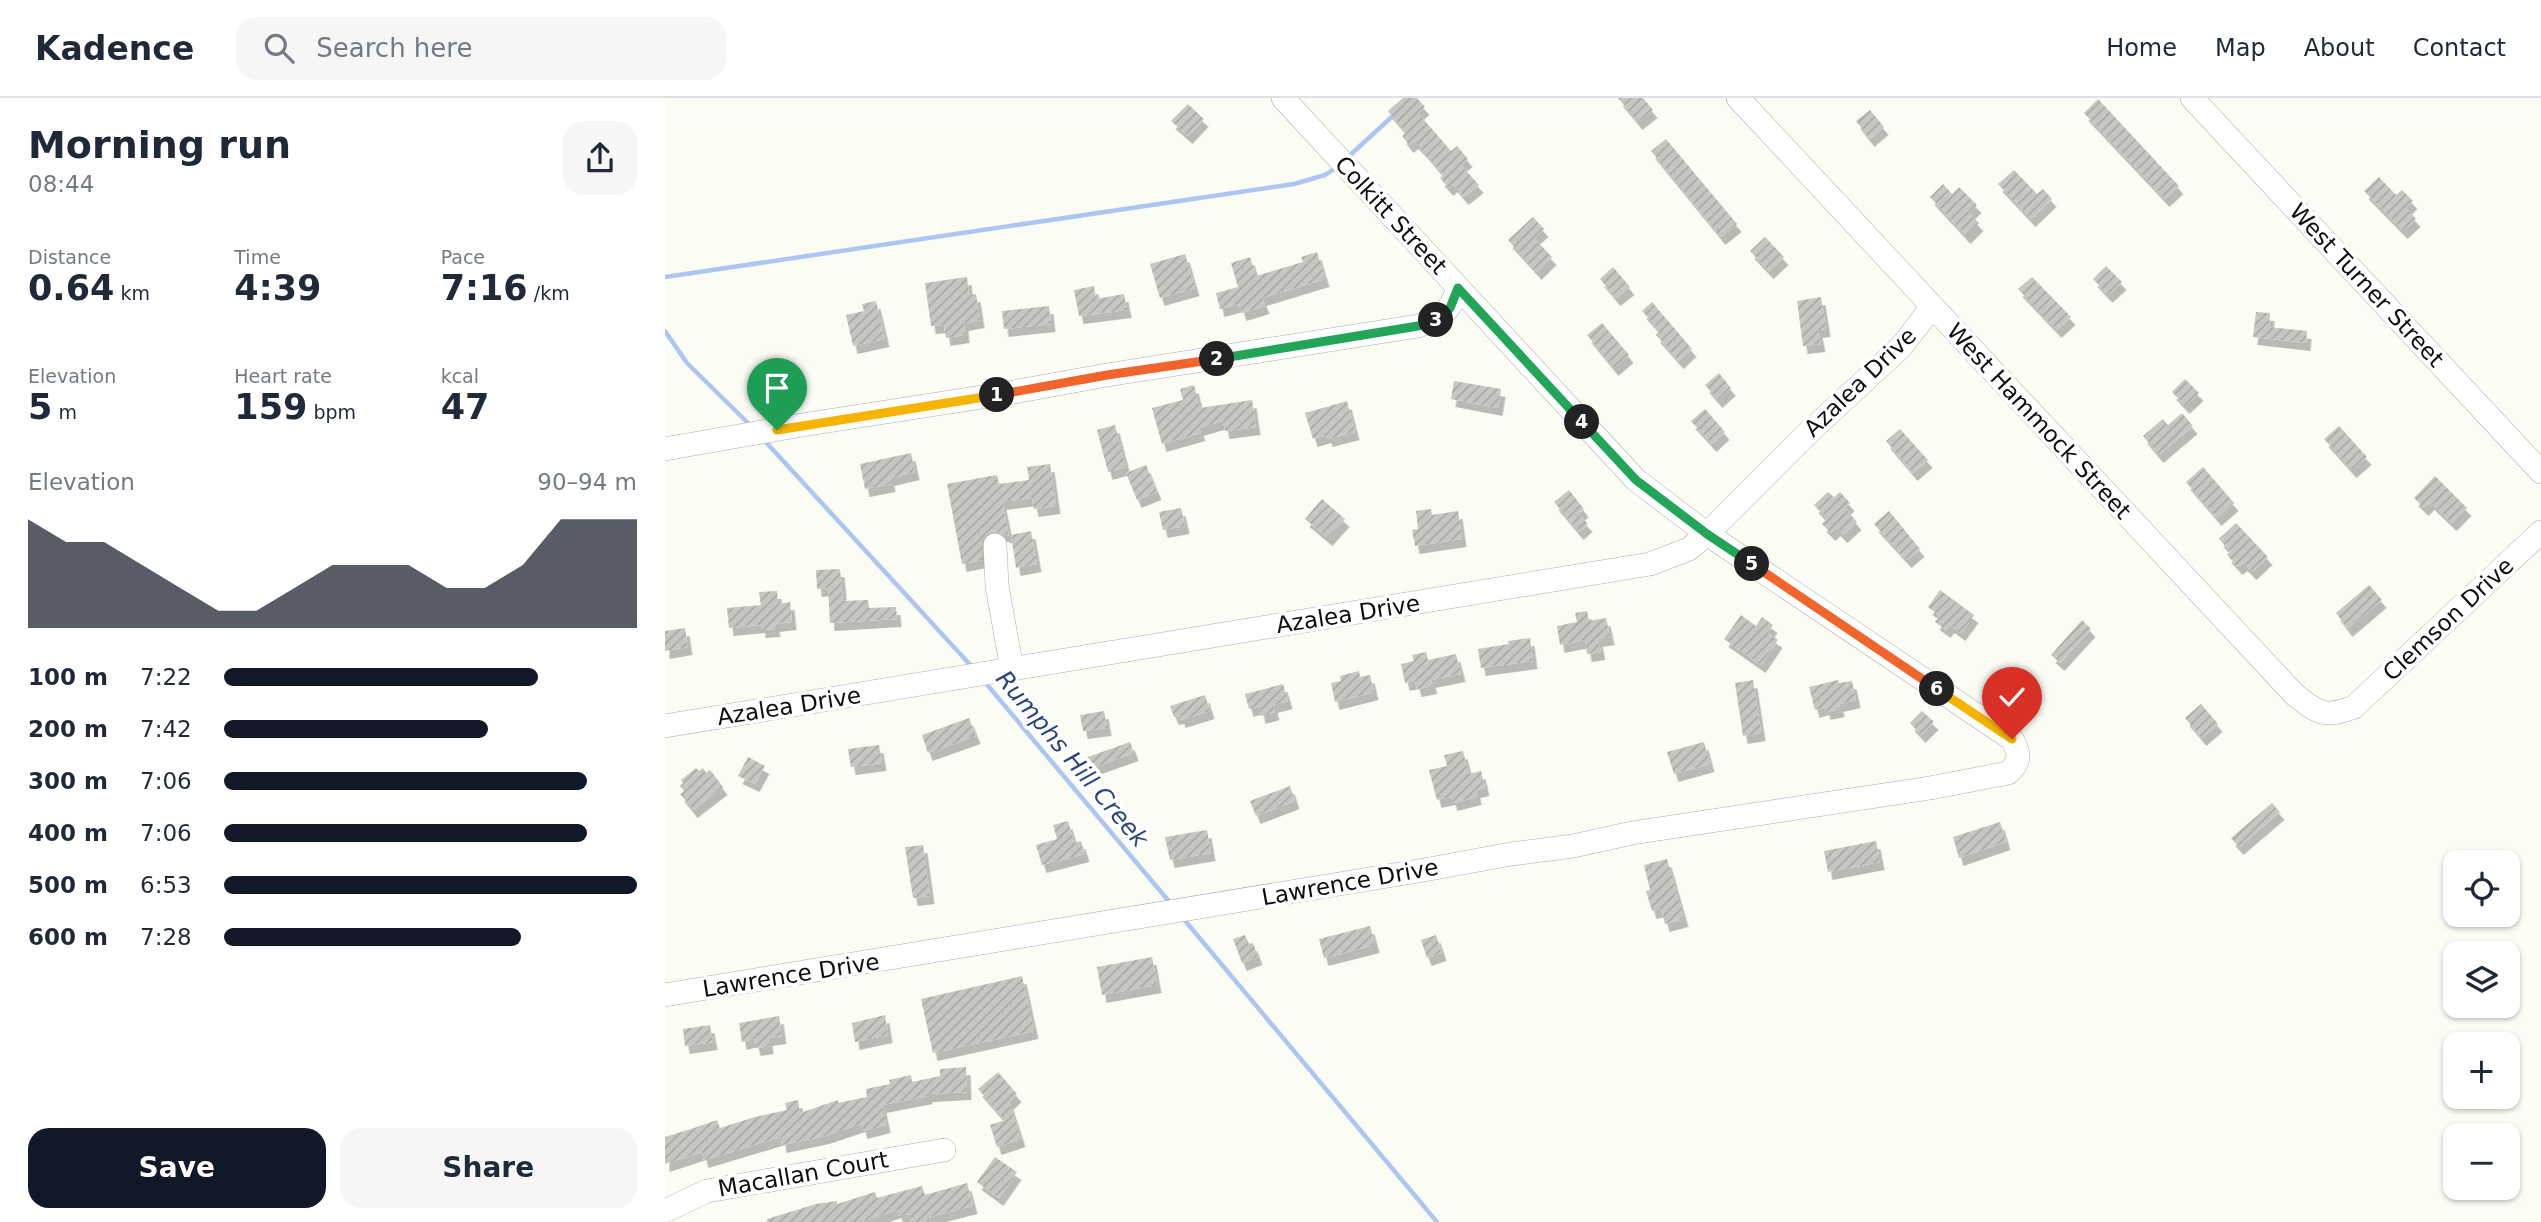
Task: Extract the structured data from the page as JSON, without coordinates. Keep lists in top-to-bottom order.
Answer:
{
  "streets": {
    "street": [
      "Colkitt Street",
      "West Turner Street",
      "Azalea Drive",
      "West Hammock Street",
      "Clemson Drive",
      "Lawrence Drive",
      "Macallan Court"
    ]
  },
  "crossings": [
    ["Colkitt Street", "Azalea Drive"],
    ["Colkitt Street", "Lawrence Drive"],
    ["Azalea Drive", "West Hammock Street"],
    ["West Hammock Street", "Clemson Drive"]
  ],
  "water": ["Rumphs Hill Creek"],
  "page": {
    "header": "Kadence",
    "search": "Search here",
    "nav": [
      "Home",
      "Map",
      "About",
      "Contact"
    ],
    "heading": ["Morning run", "08:44"],
    "stats": [
      ["Distance", "0.64 km"],
      ["Time", "4:39"],
      ["Pace", "7:16 /km"],
      ["Elevation", "5 m"],
      ["Heart rate", "159 bpm"],
      ["kcal", "47"]
    ],
    "pins": [
      "3",
      "2",
      "1",
      "4",
      "5",
      "6"
    ],
    "chart": ["Elevation", "90–94 m"],
    "list": [
      {
        "name": "100 m",
        "note": "7:22"
      },
      {
        "name": "200 m",
        "note": "7:42"
      },
      {
        "name": "300 m",
        "note": "7:06"
      },
      {
        "name": "400 m",
        "note": "7:06"
      },
      {
        "name": "500 m",
        "note": "6:53"
      },
      {
        "name": "600 m",
        "note": "7:28"
      }
    ],
    "map_buttons": ["+", "−"],
    "buttons": ["Save", "Share"]
  }
}
